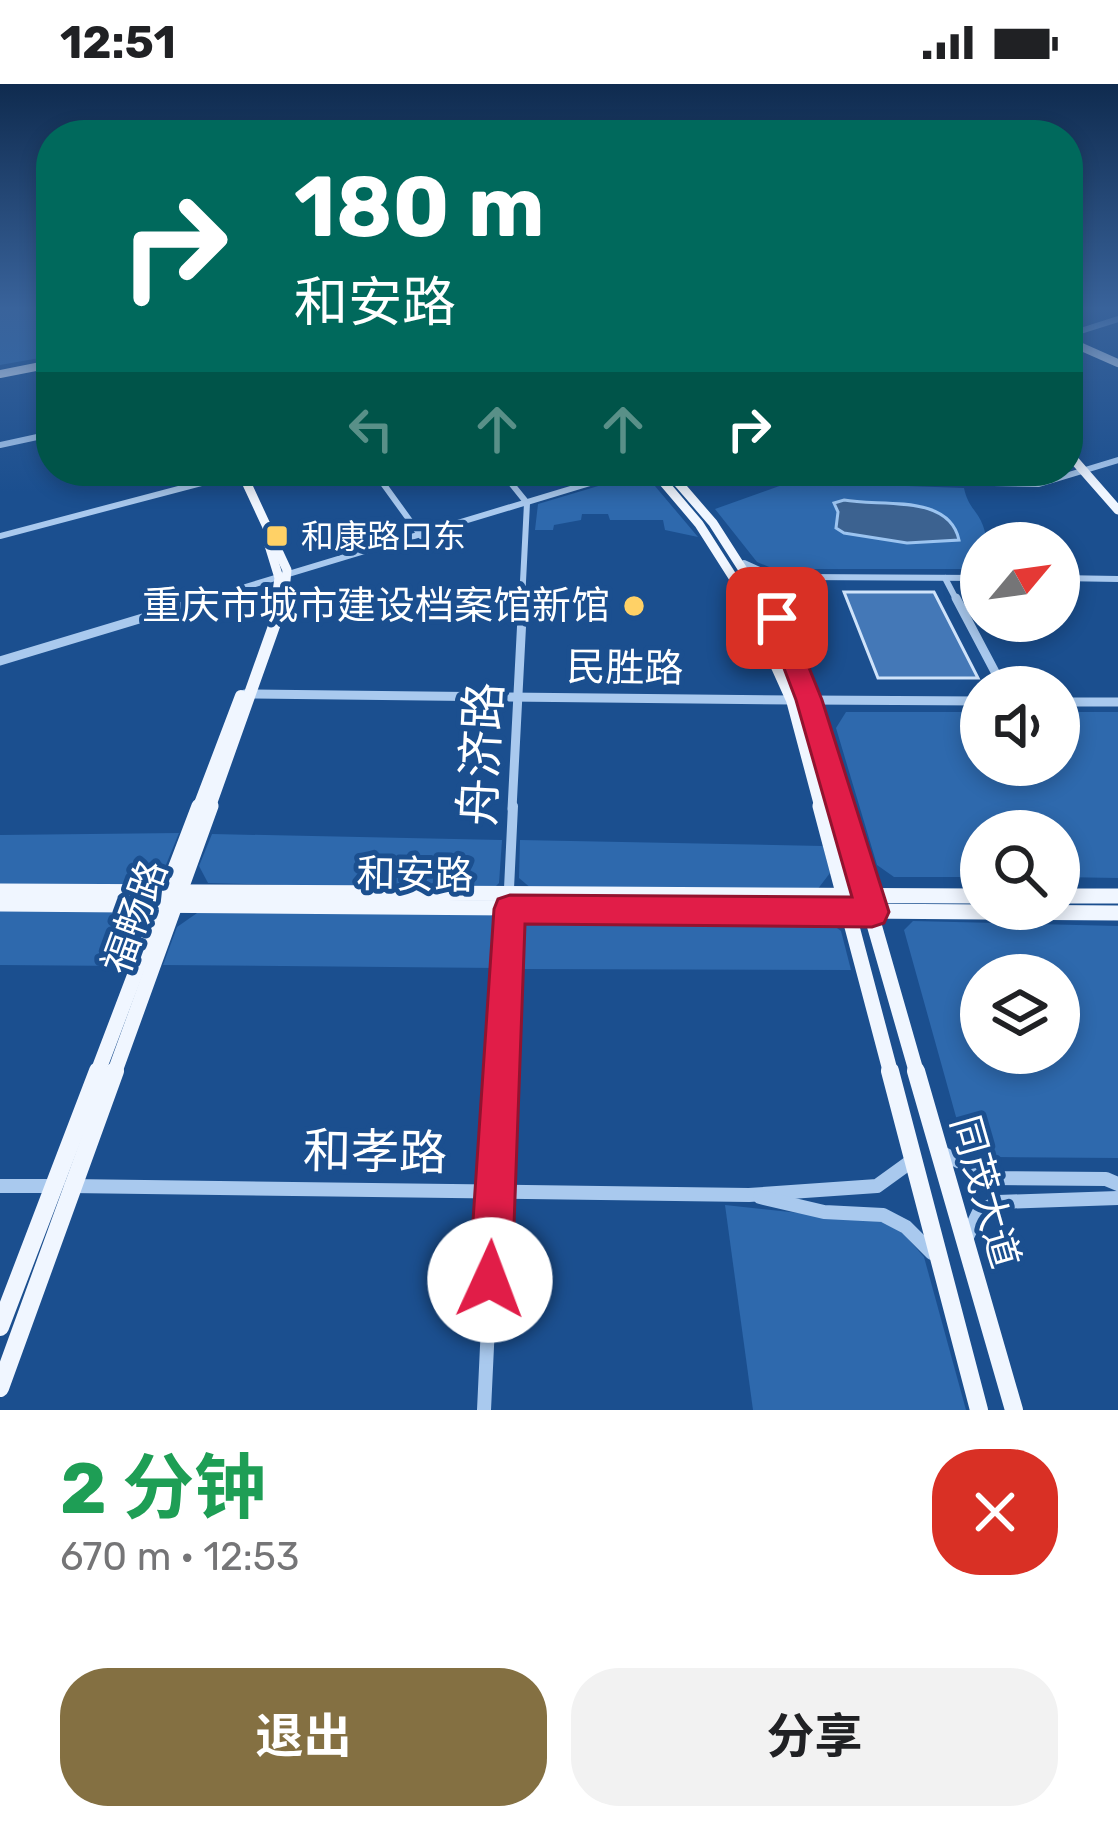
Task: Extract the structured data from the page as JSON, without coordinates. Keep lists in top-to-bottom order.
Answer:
{
  "streets": {
    "main road": ["和安路", "福畅路", "同茂大道"],
    "street": ["民胜路", "舟济路", "和孝路"]
  },
  "crossings": [
    ["民胜路", "舟济路"],
    ["民胜路", "福畅路"],
    ["民胜路", "同茂大道"],
    ["舟济路", "和安路"],
    ["舟济路", "和孝路"],
    ["和安路", "福畅路"],
    ["和安路", "同茂大道"],
    ["福畅路", "和孝路"]
  ],
  "places": {
    "transit": ["和康路口东"],
    "other": ["重庆市城市建设档案馆新馆"]
  },
  "north": "top right",
  "page": {
    "status": "12:51",
    "turn": ["180 m", "和安路"],
    "heading": ["2 分钟", "670 m · 12:53"],
    "buttons": ["退出", "分享"]
  }
}
